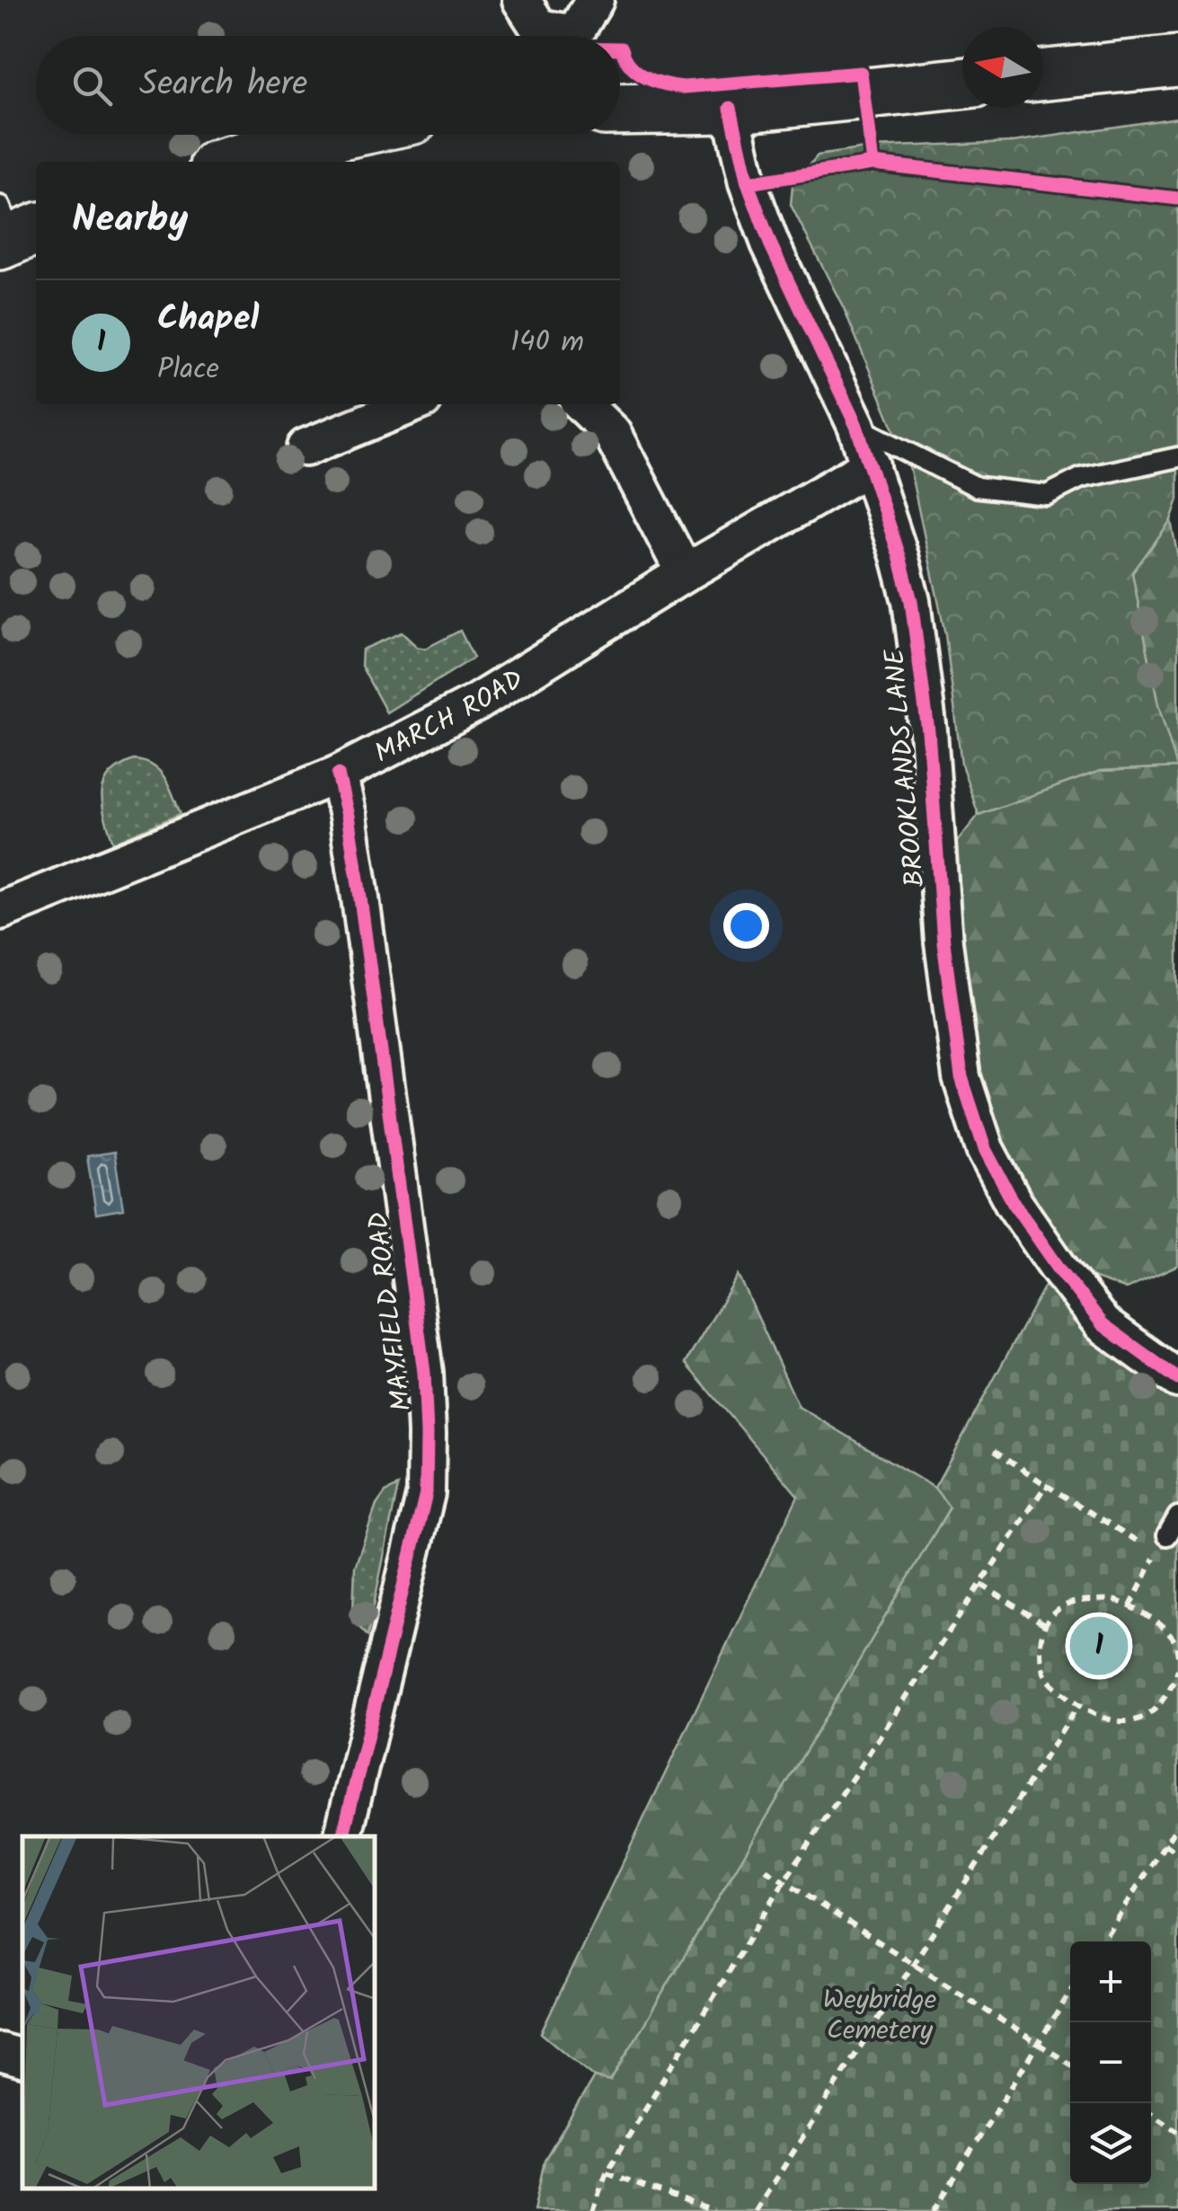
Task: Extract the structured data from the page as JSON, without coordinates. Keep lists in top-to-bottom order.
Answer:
{
  "streets": {
    "street": ["MARCH ROAD", "BROOKLANDS LANE", "MAYFIELD ROAD"]
  },
  "crossings": [
    ["MARCH ROAD", "BROOKLANDS LANE"],
    ["MARCH ROAD", "MAYFIELD ROAD"]
  ],
  "parks": ["Weybridge Cemetery"],
  "north": "left",
  "page": {
    "search": "Search here",
    "heading": "Nearby",
    "list": [
      {
        "mark": "1",
        "name": "Chapel",
        "note": "Place",
        "value": "140 m"
      }
    ],
    "pins": "1",
    "map_buttons": ["+", "−"]
  }
}
